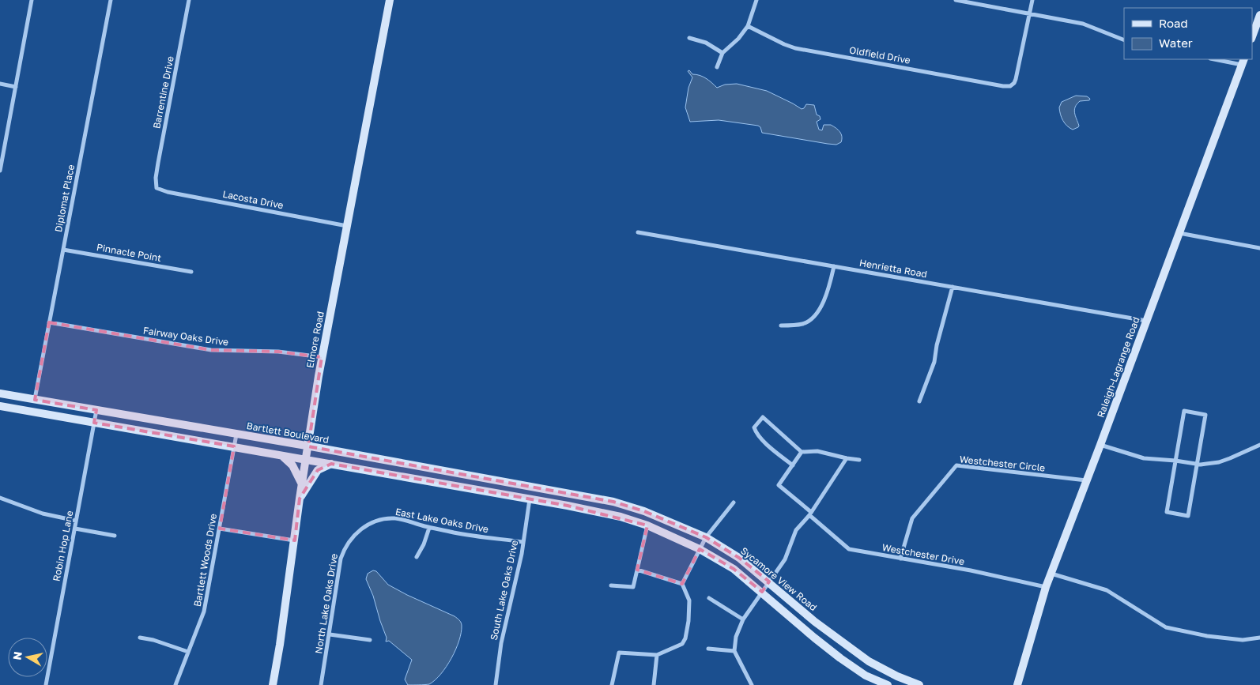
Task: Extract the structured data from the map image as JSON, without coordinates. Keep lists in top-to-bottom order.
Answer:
{
  "streets": {
    "main road": [
      "Elmore Road",
      "Raleigh-Lagrange Road",
      "Bartlett Boulevard",
      "Sycamore View Road"
    ],
    "street": [
      "Oldfield Drive",
      "Barrentine Drive",
      "Diplomat Place",
      "Lacosta Drive",
      "Pinnacle Point",
      "Henrietta Road",
      "Fairway Oaks Drive",
      "Westchester Circle",
      "East Lake Oaks Drive",
      "Robin Hop Lane",
      "Westchester Drive",
      "Bartlett Woods Drive",
      "South Lake Oaks Drive",
      "North Lake Oaks Drive"
    ]
  },
  "crossings": [
    ["Barrentine Drive", "Lacosta Drive"],
    ["Diplomat Place", "Pinnacle Point"],
    ["Diplomat Place", "Fairway Oaks Drive"],
    ["Diplomat Place", "Bartlett Boulevard"],
    ["Lacosta Drive", "Elmore Road"],
    ["Henrietta Road", "Raleigh-Lagrange Road"],
    ["Fairway Oaks Drive", "Elmore Road"],
    ["Elmore Road", "Bartlett Boulevard"],
    ["Raleigh-Lagrange Road", "Westchester Circle"],
    ["Raleigh-Lagrange Road", "Westchester Drive"],
    ["Bartlett Boulevard", "Robin Hop Lane"],
    ["Bartlett Boulevard", "Bartlett Woods Drive"],
    ["Bartlett Boulevard", "Sycamore View Road"],
    ["Westchester Circle", "Westchester Drive"],
    ["East Lake Oaks Drive", "South Lake Oaks Drive"],
    ["East Lake Oaks Drive", "North Lake Oaks Drive"],
    ["Sycamore View Road", "South Lake Oaks Drive"]
  ],
  "legend": ["Road", "Water"],
  "north": "left"
}
